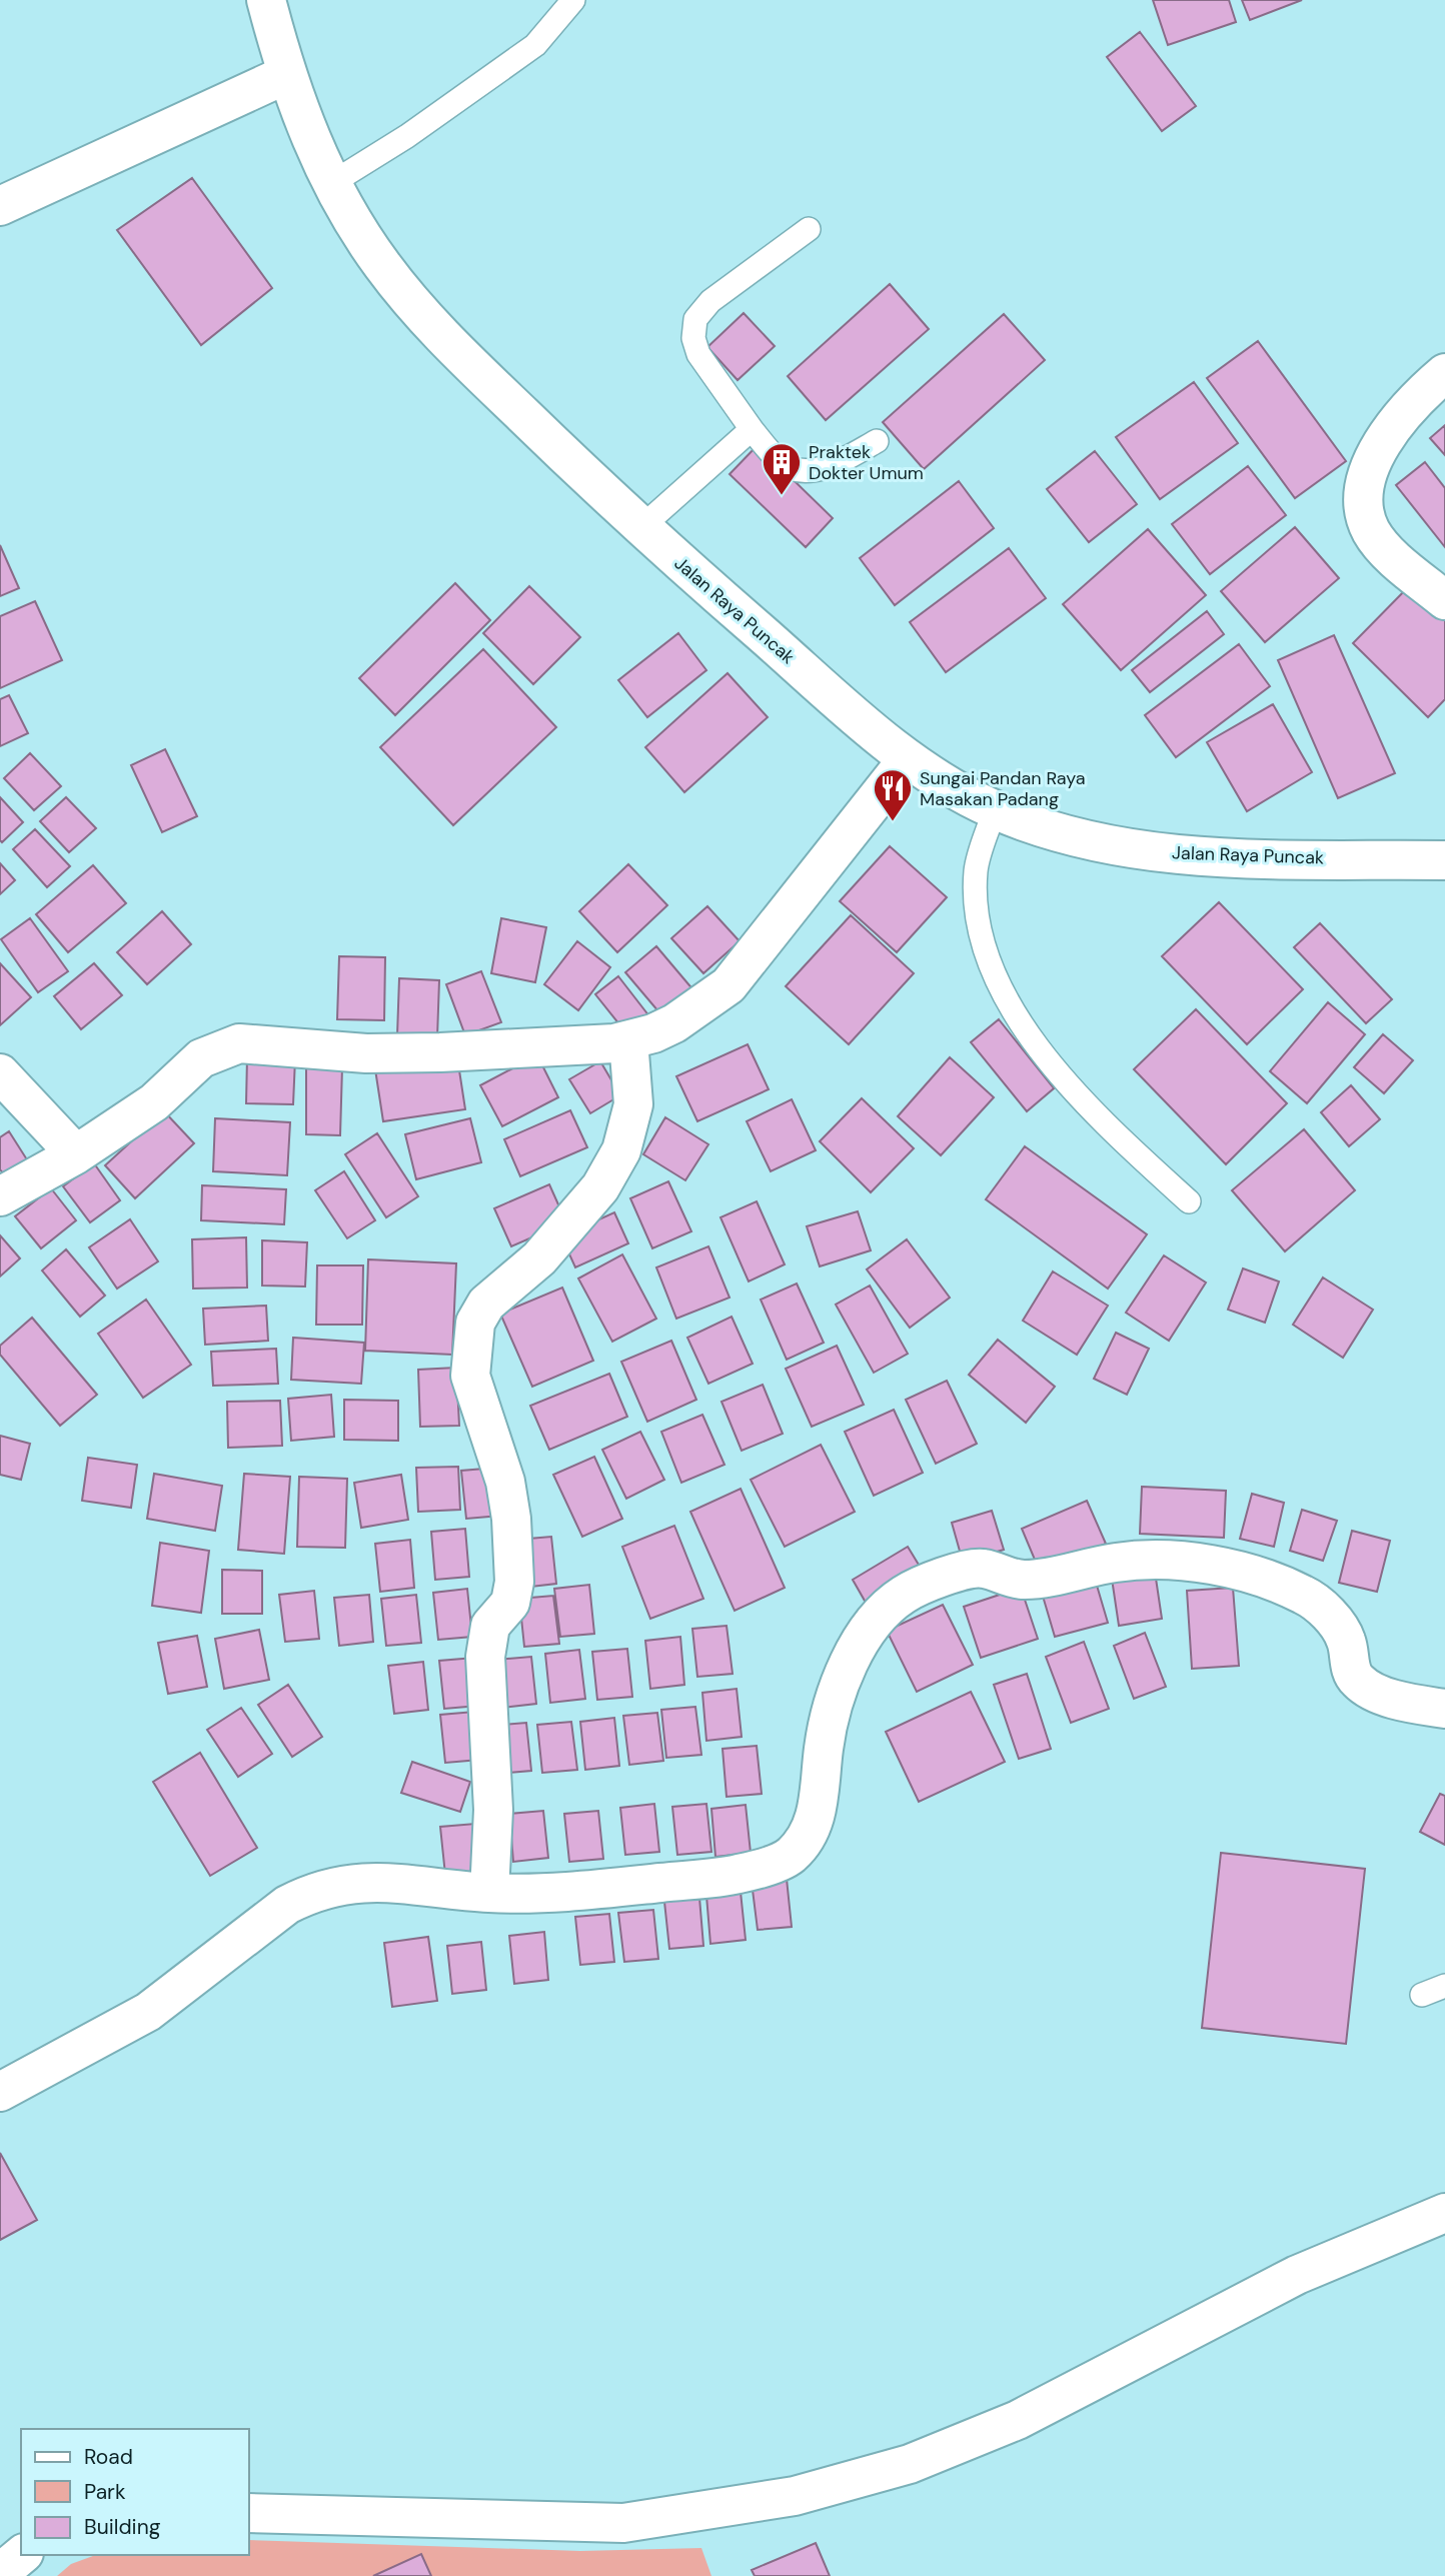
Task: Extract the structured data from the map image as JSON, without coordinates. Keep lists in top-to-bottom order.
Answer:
{
  "streets": {
    "main road": ["Jalan Raya Puncak"]
  },
  "places": {
    "building": ["Praktek Dokter Umum"],
    "restaurant": ["Sungai Pandan Raya Masakan Padang"]
  },
  "legend": ["Road", "Park", "Building"]
}
